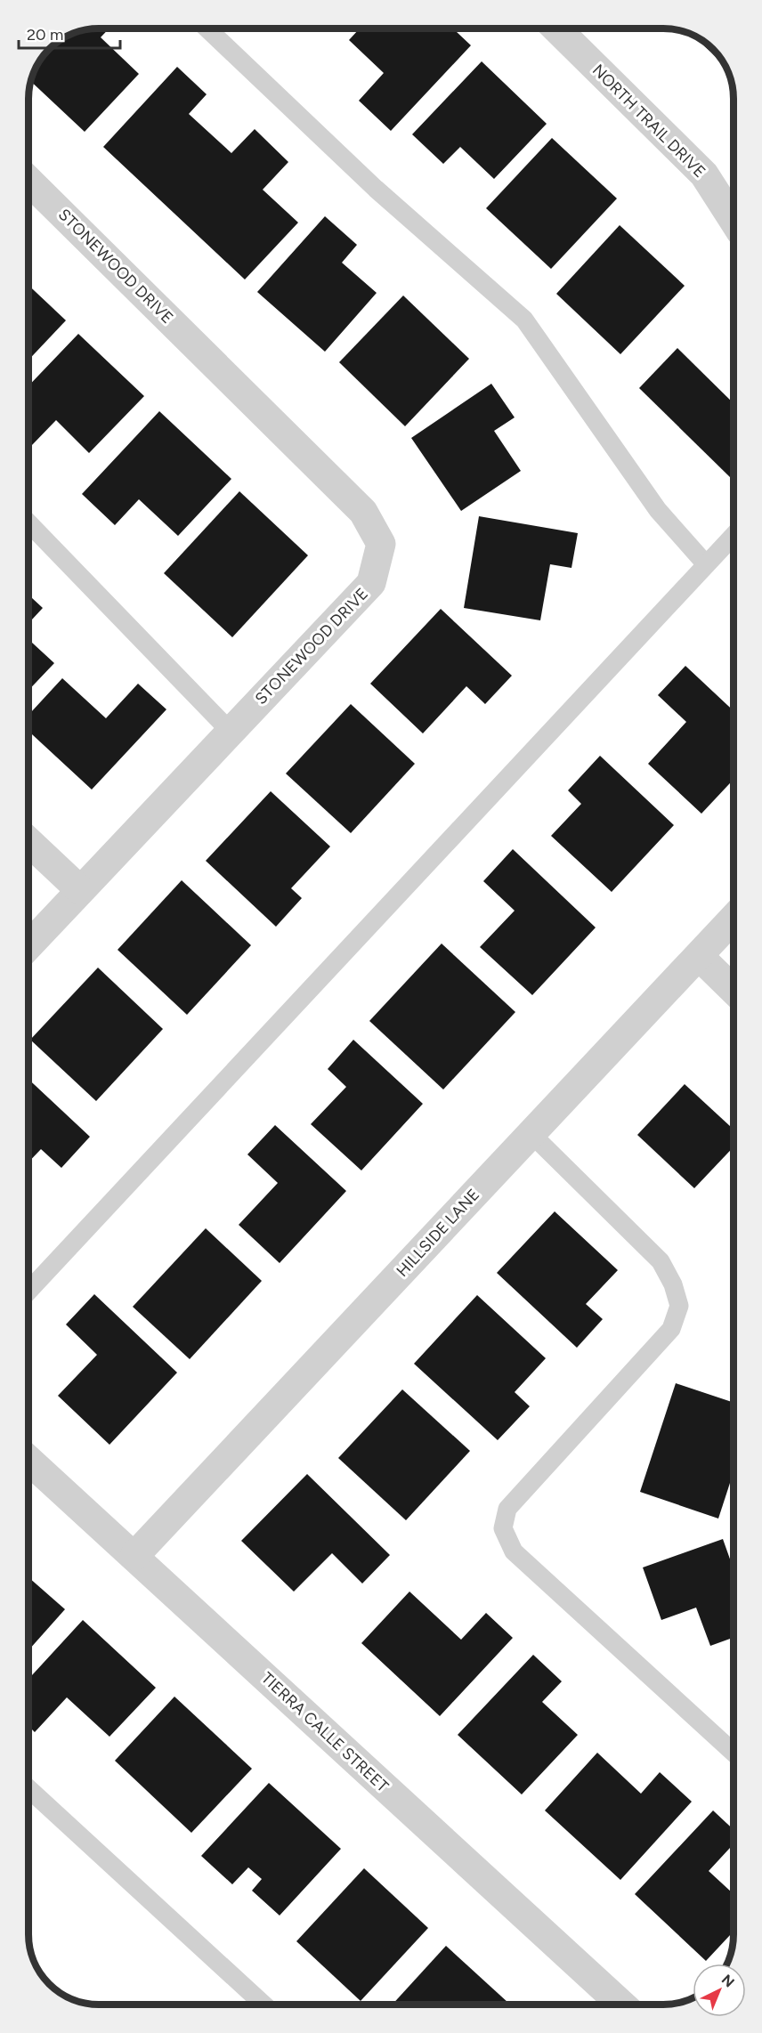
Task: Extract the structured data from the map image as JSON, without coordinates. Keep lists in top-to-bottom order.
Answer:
{
  "streets": {
    "street": [
      "NORTH TRAIL DRIVE",
      "STONEWOOD DRIVE",
      "HILLSIDE LANE",
      "TIERRA CALLE STREET"
    ]
  },
  "crossings": [
    ["HILLSIDE LANE", "TIERRA CALLE STREET"]
  ],
  "scale_bar": "20 m",
  "north": "top right"
}
